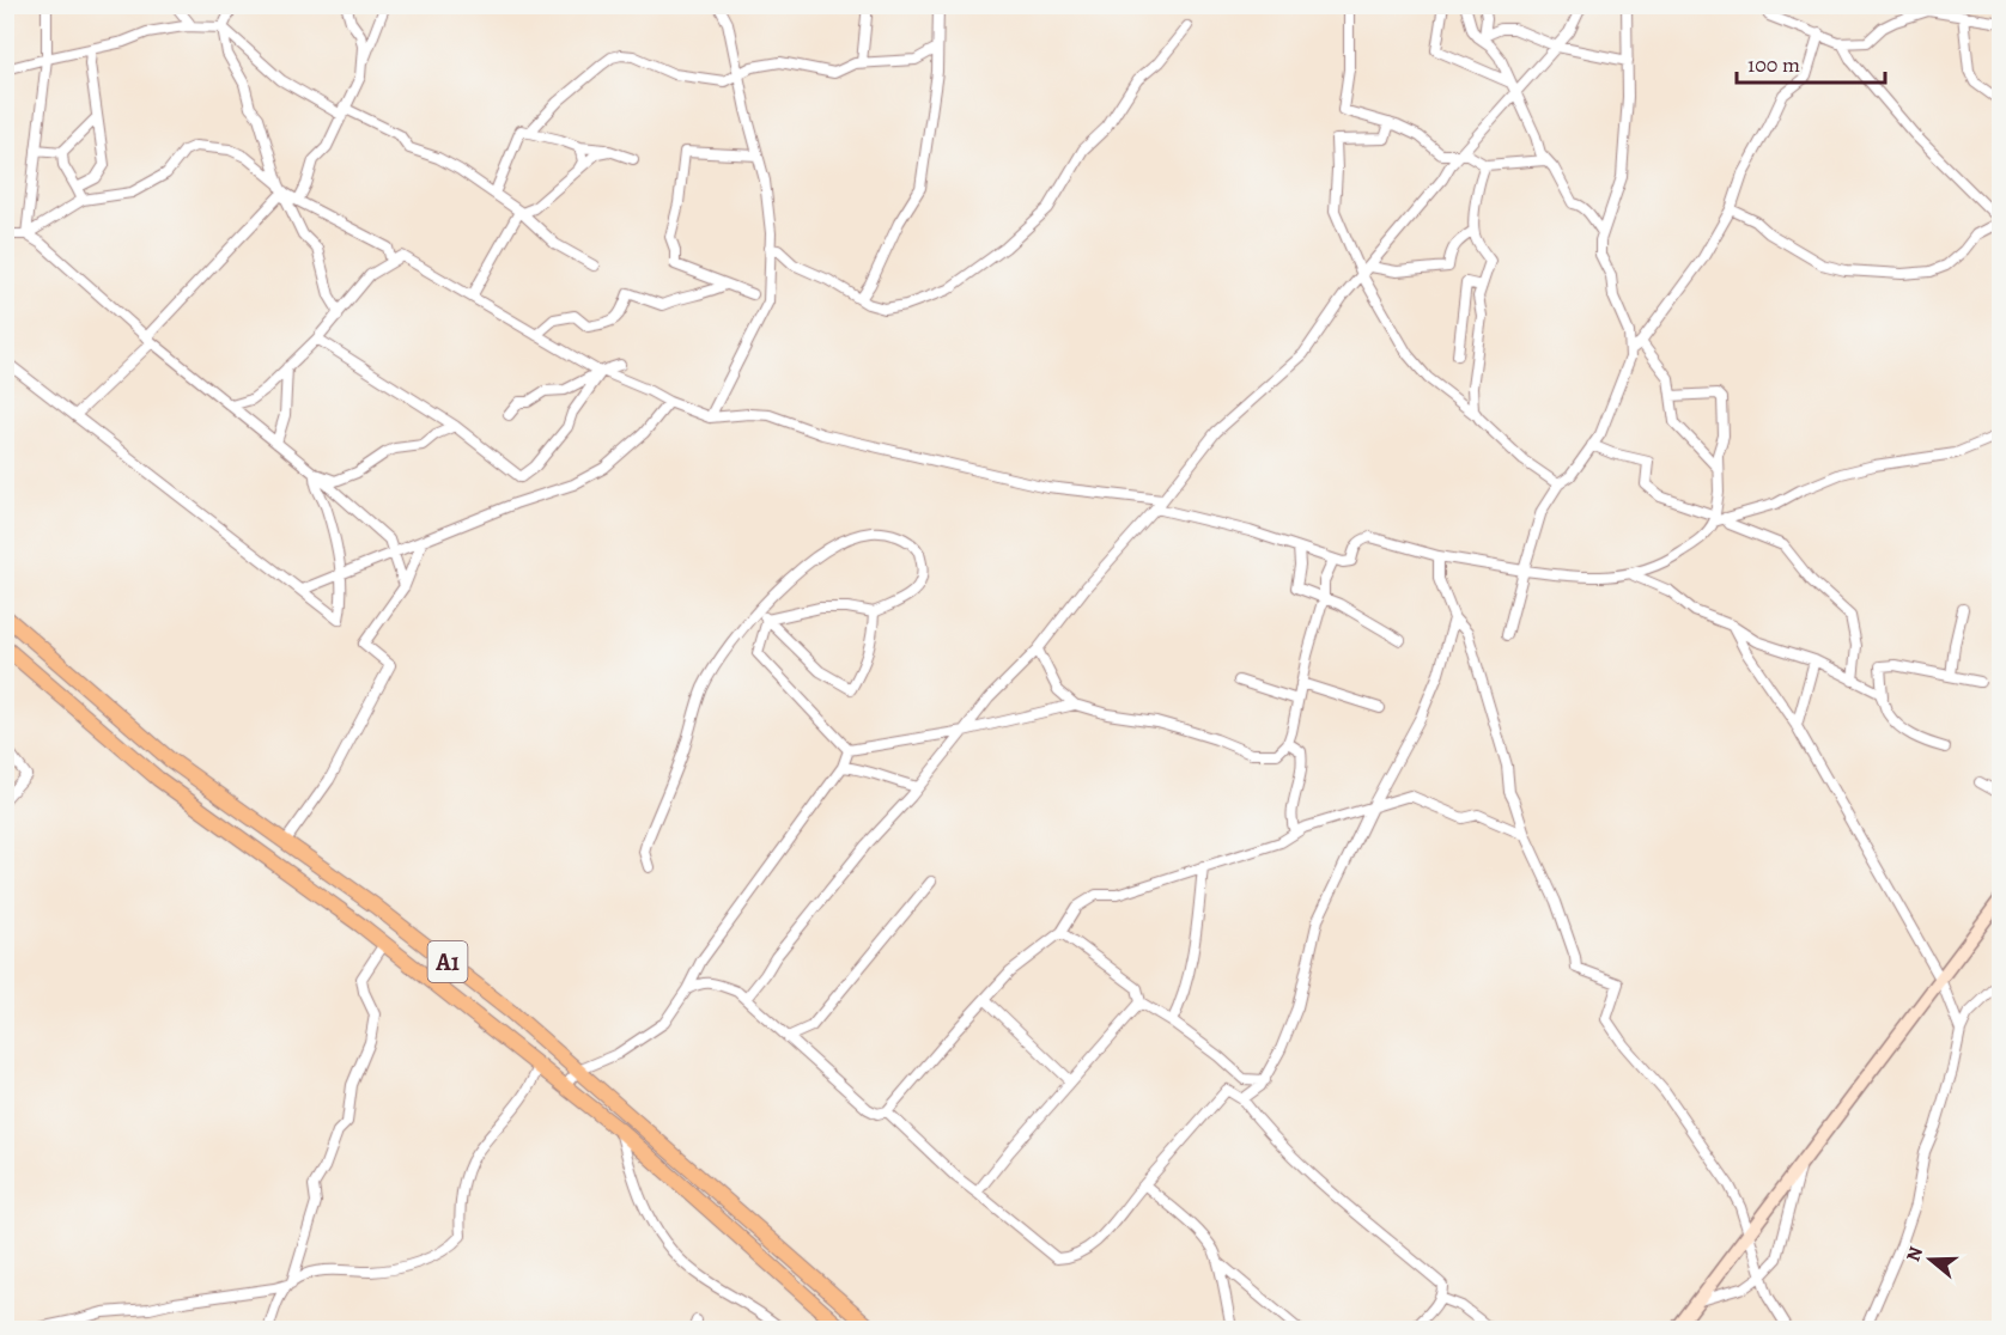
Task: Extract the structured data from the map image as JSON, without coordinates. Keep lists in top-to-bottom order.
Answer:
{
  "streets": {
    "highway": ["A1"]
  },
  "scale_bar": "100 m",
  "north": "left"
}
